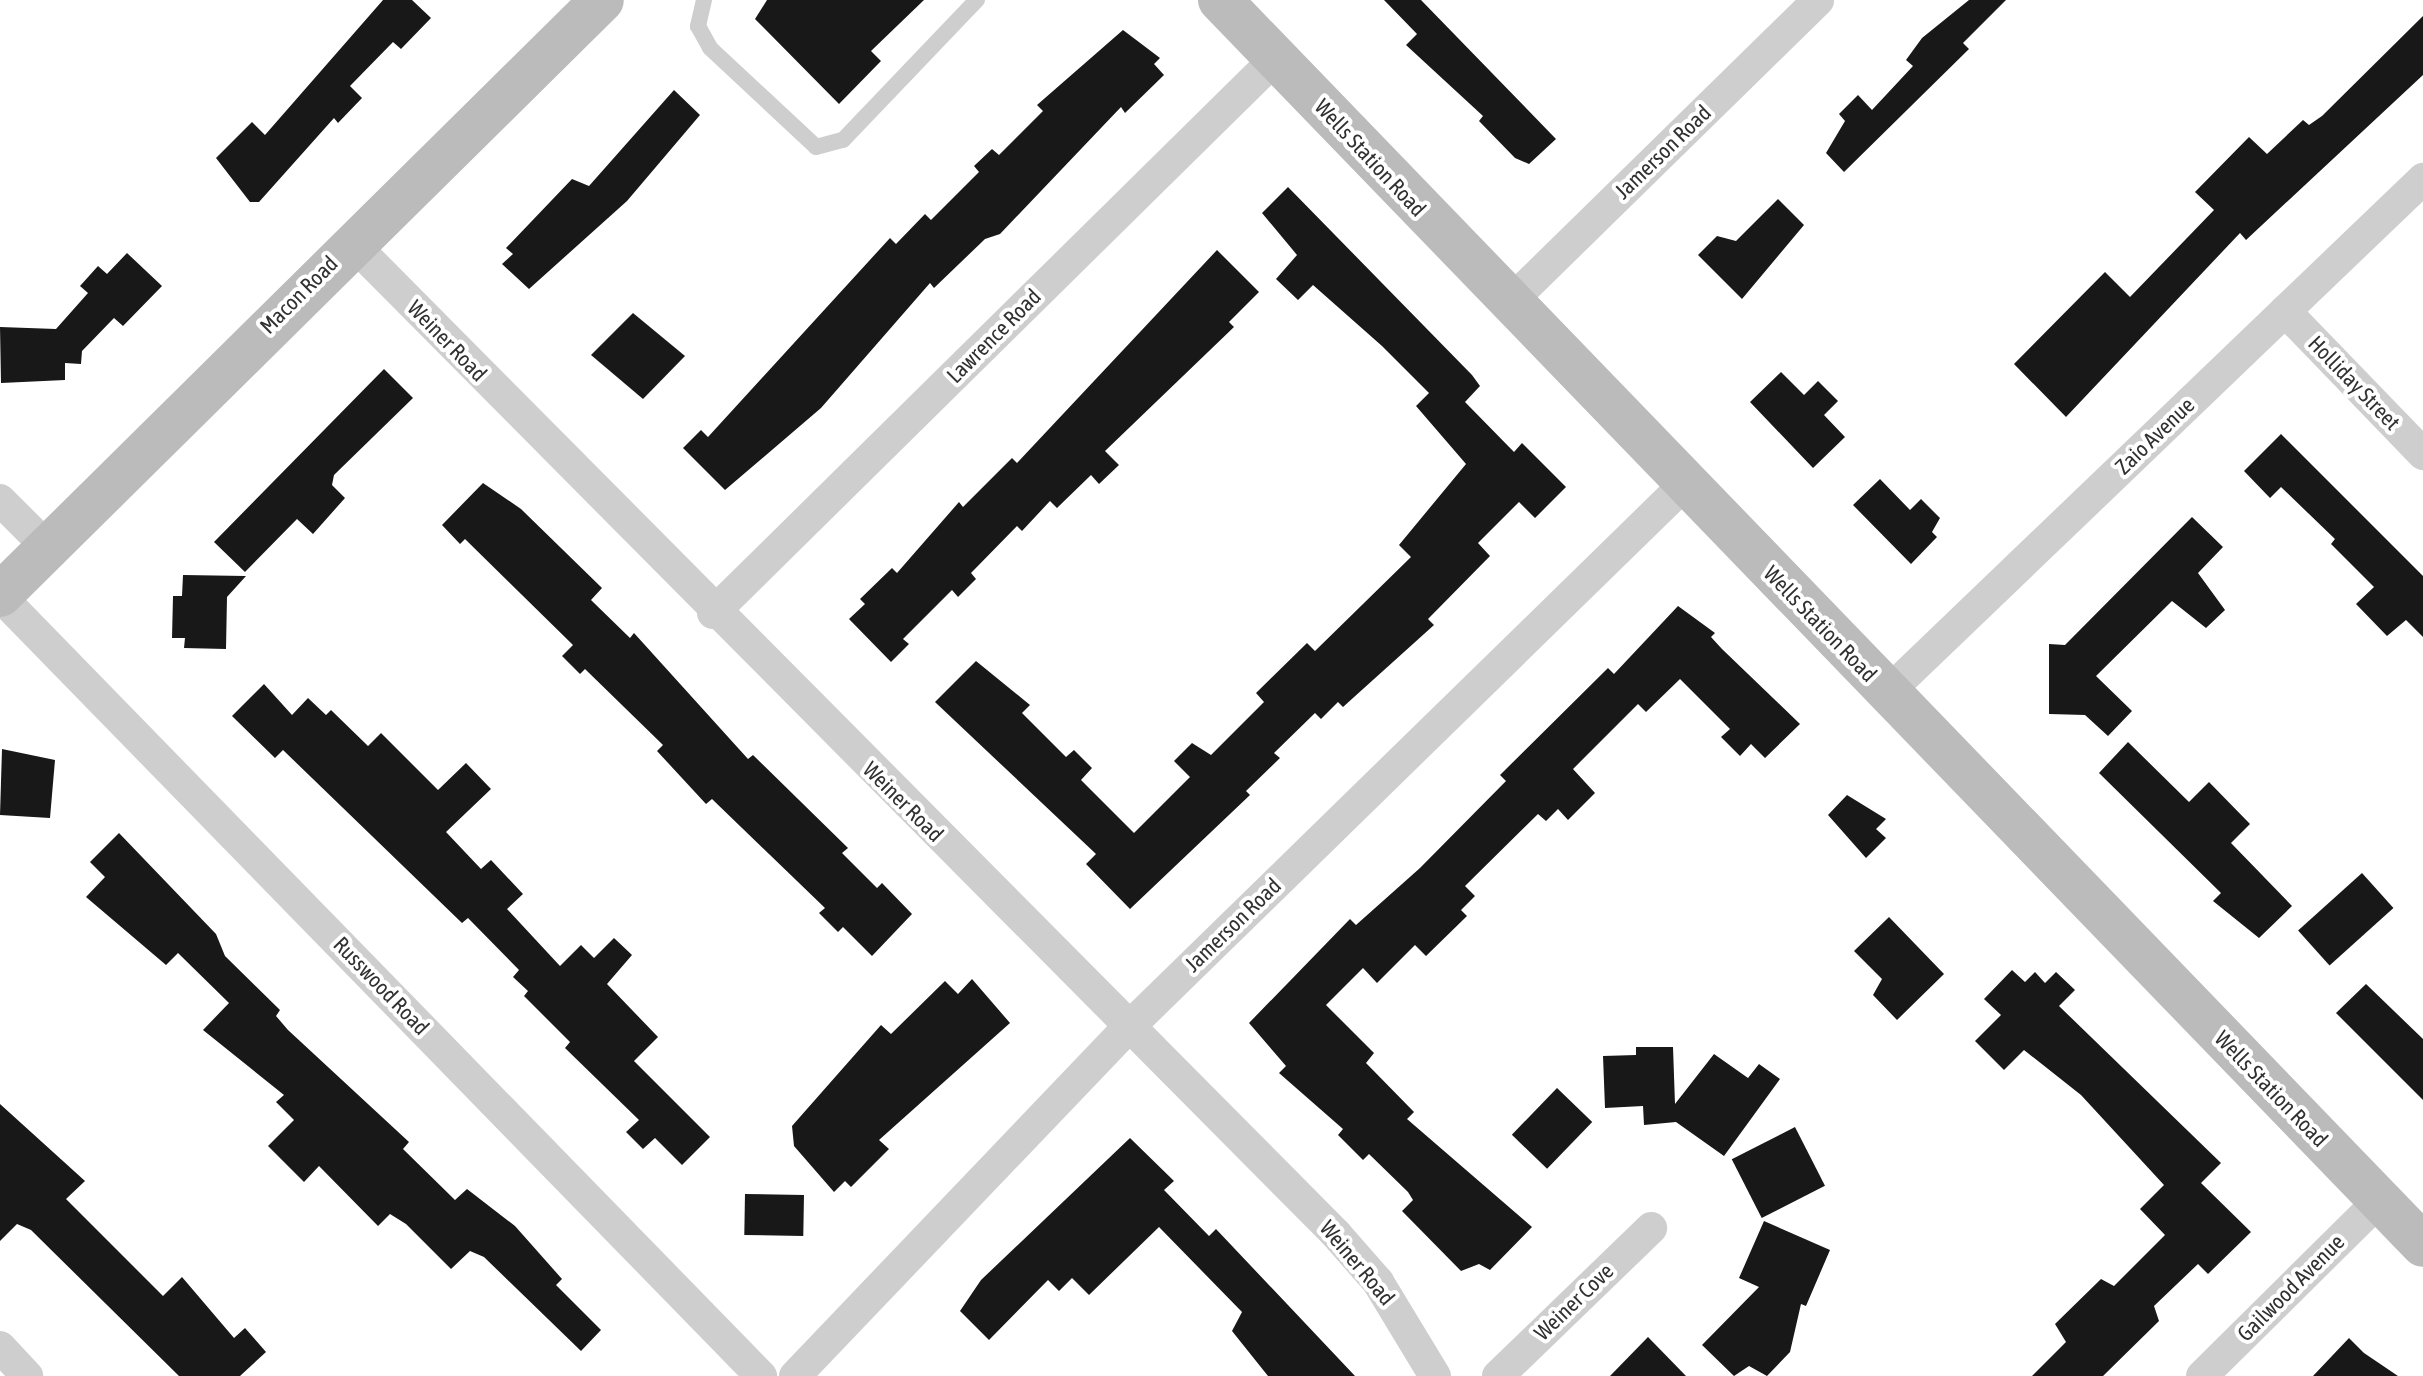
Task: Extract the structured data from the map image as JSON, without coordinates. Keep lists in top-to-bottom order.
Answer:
{
  "streets": {
    "street": [
      "Jamerson Road",
      "Wells Station Road",
      "Macon Road",
      "Lawrence Road",
      "Weiner Road",
      "Holliday Street",
      "Zaio Avenue",
      "Russwood Road",
      "Gailwood Avenue",
      "Weiner Cove"
    ]
  },
  "crossings": [
    ["Jamerson Road", "Wells Station Road"],
    ["Jamerson Road", "Weiner Road"],
    ["Wells Station Road", "Lawrence Road"],
    ["Wells Station Road", "Zaio Avenue"],
    ["Wells Station Road", "Gailwood Avenue"],
    ["Macon Road", "Weiner Road"],
    ["Macon Road", "Russwood Road"],
    ["Lawrence Road", "Weiner Road"],
    ["Holliday Street", "Zaio Avenue"]
  ]
}
